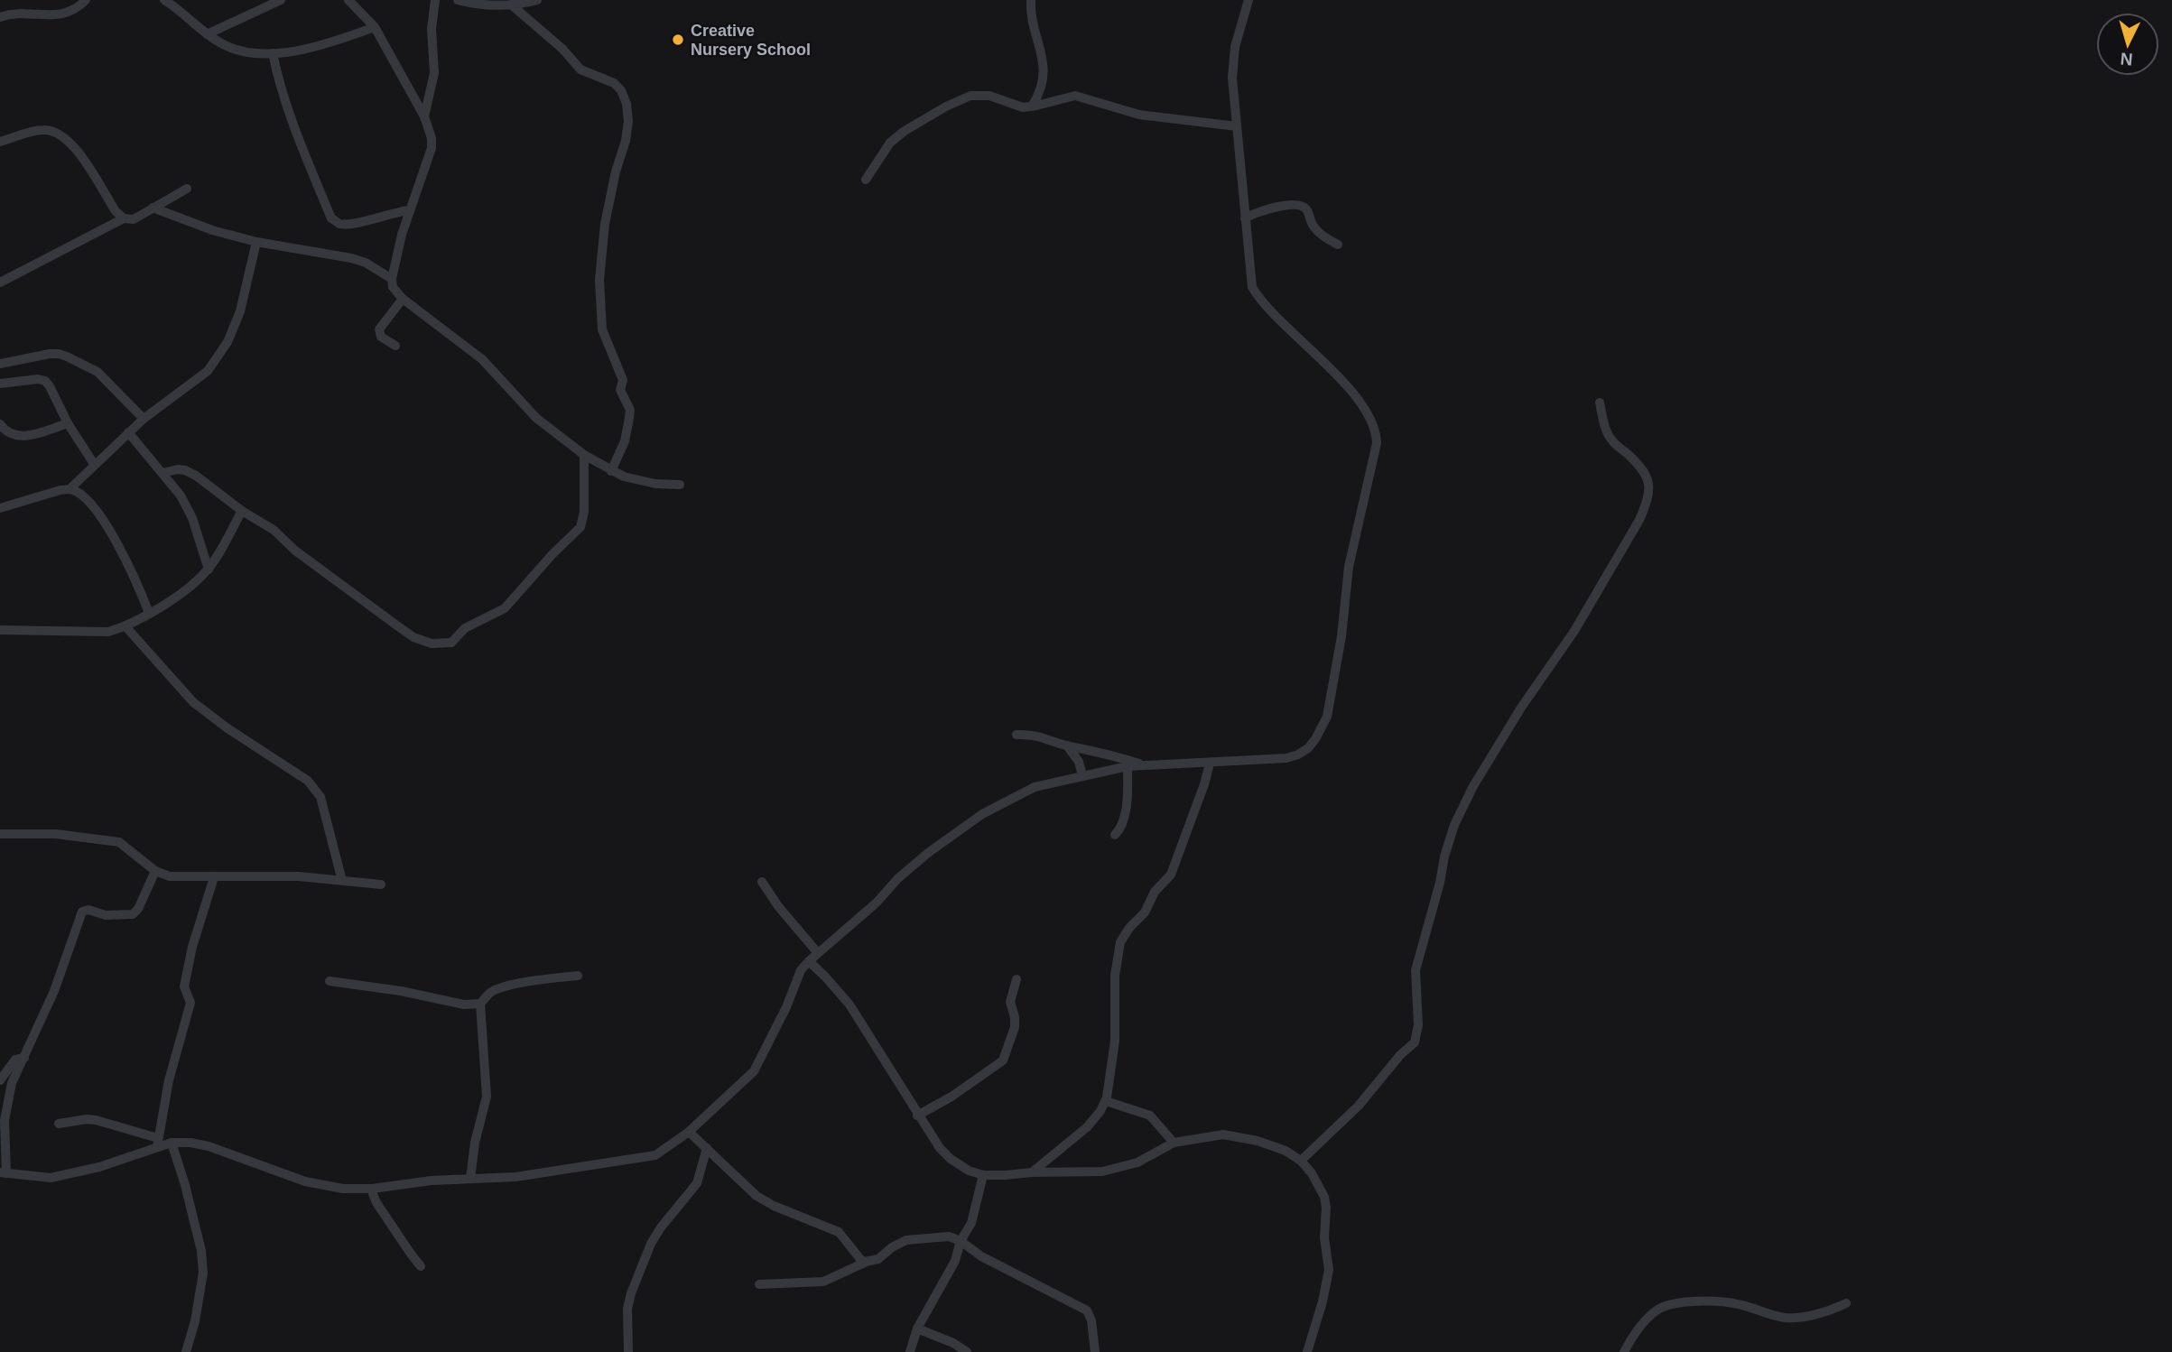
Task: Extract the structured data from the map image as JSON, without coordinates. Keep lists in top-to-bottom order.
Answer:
{
  "places": ["Creative Nursery School"],
  "north": "bottom"
}
